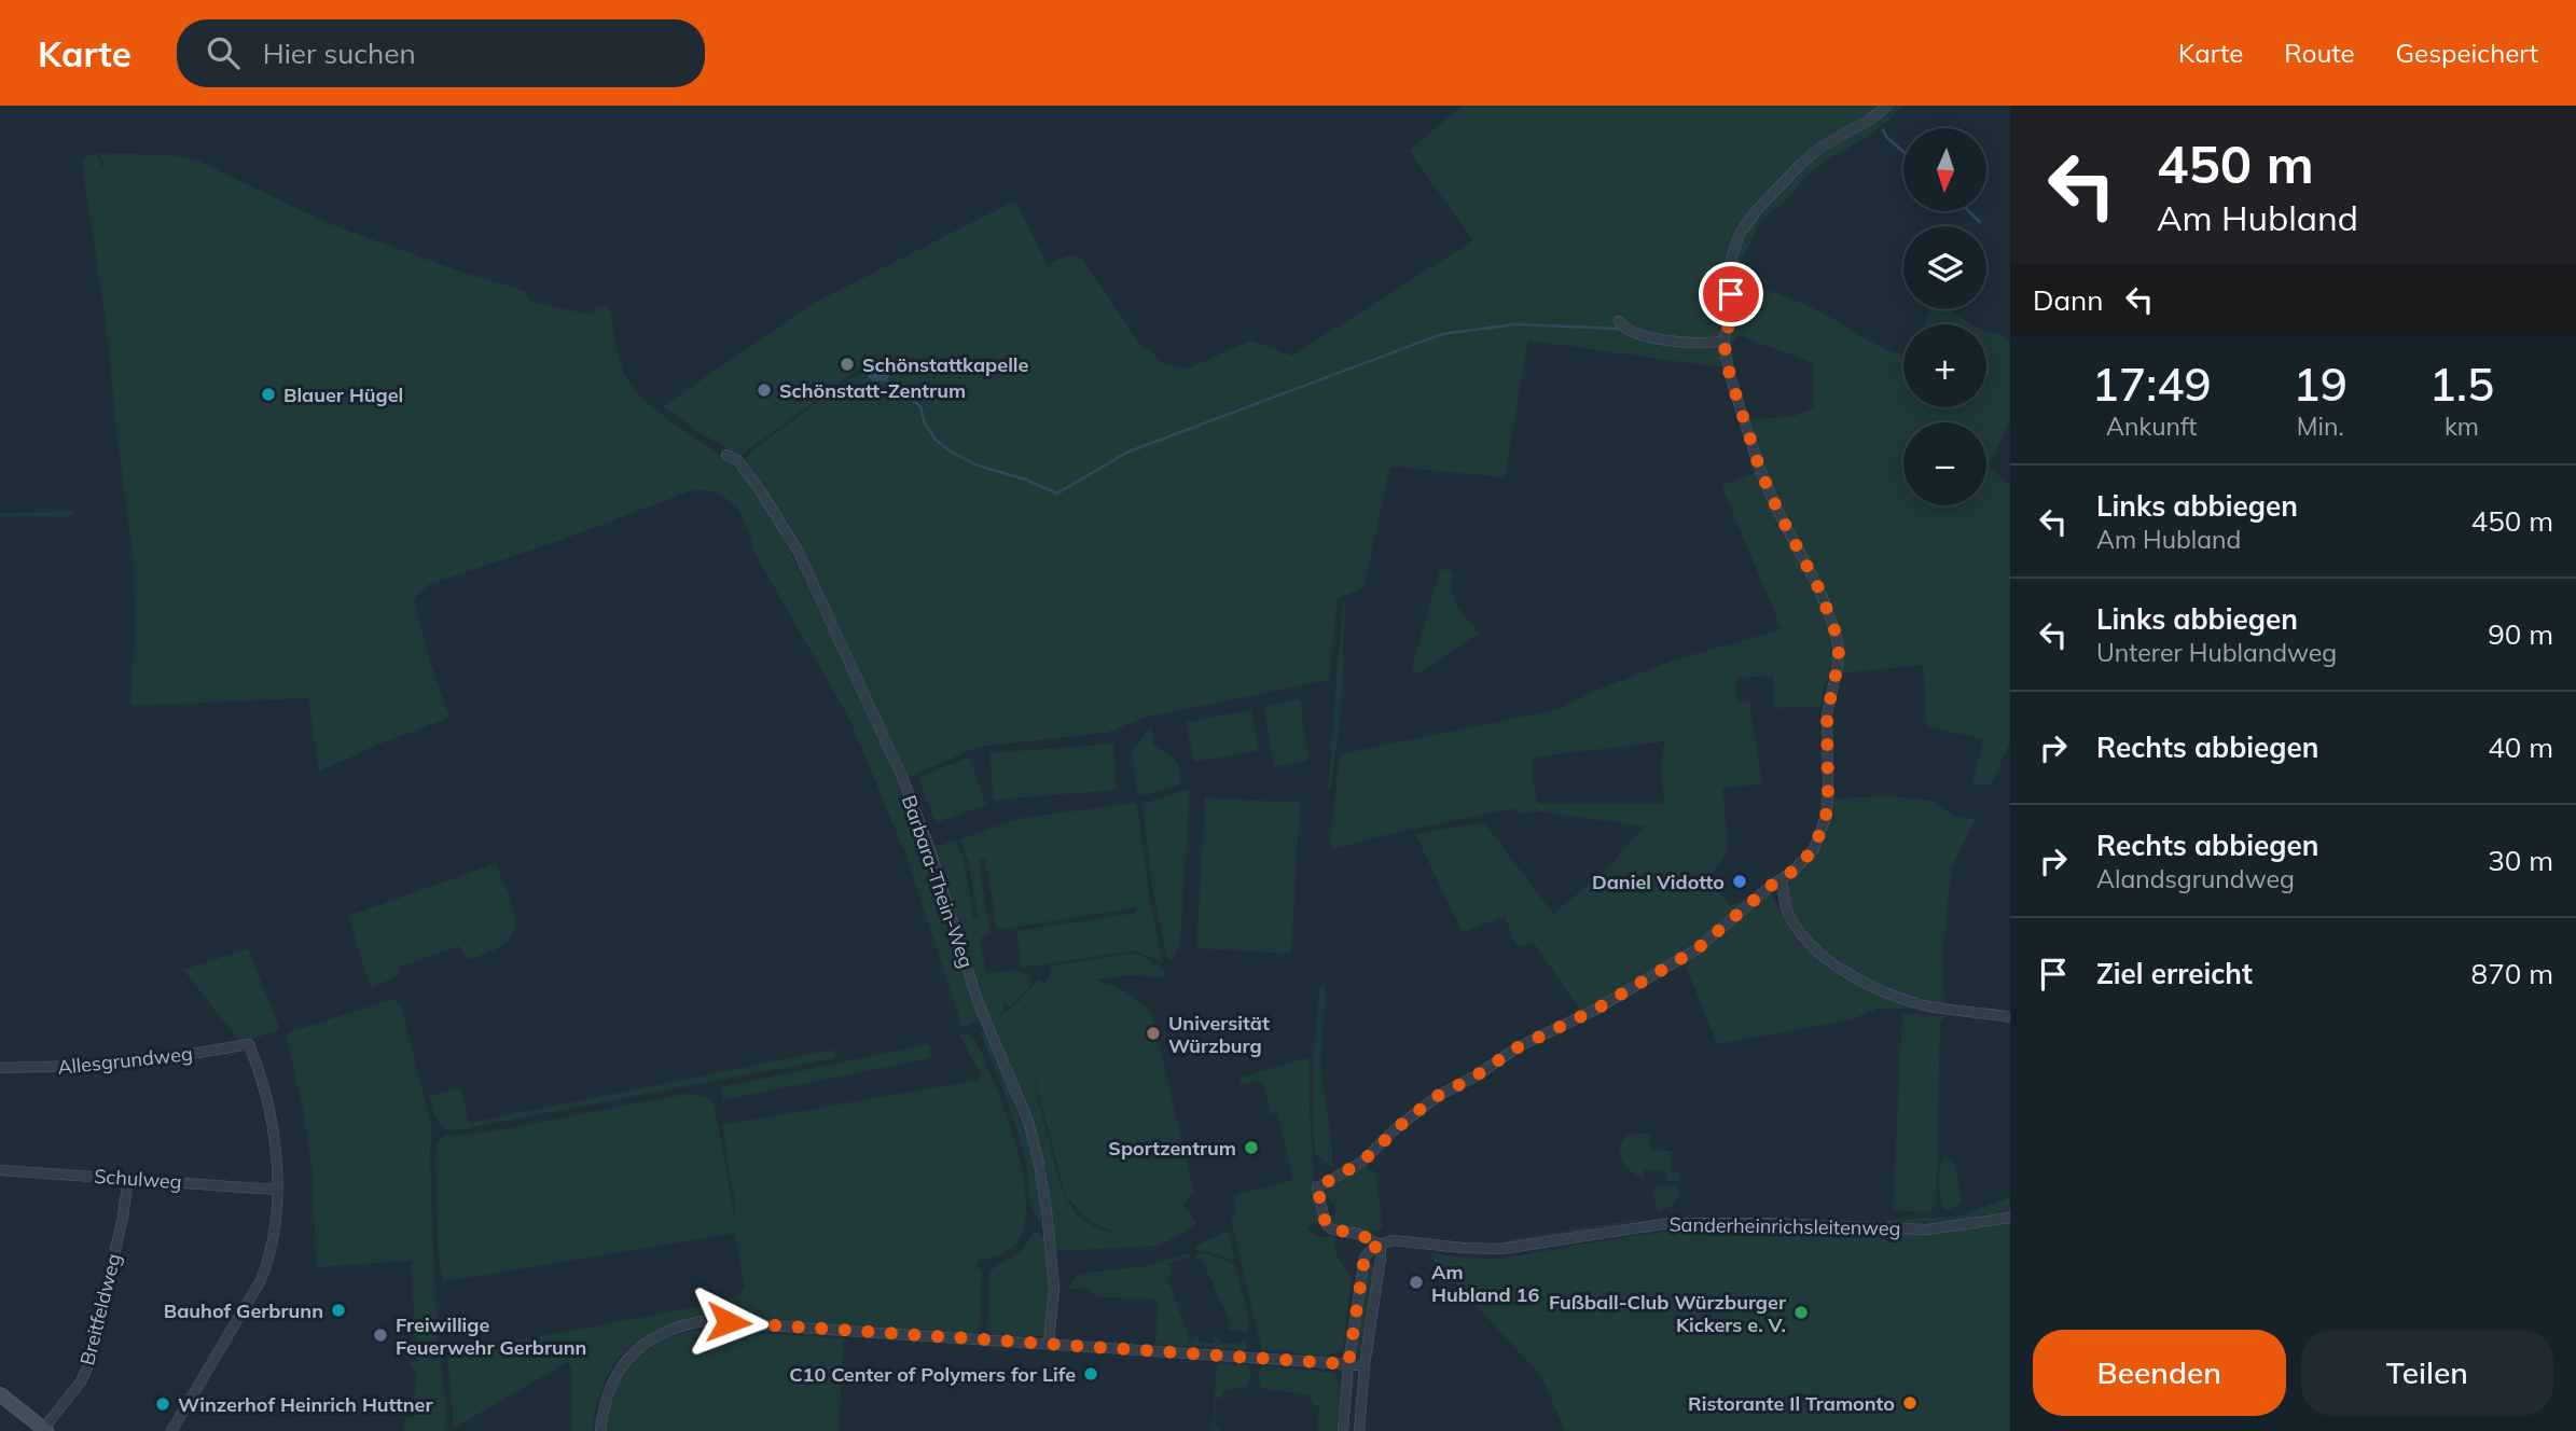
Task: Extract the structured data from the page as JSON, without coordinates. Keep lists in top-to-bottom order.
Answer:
{
  "streets": {
    "street": [
      "Barbara-Thein-Weg",
      "Allesgrundweg",
      "Schulweg",
      "Sanderheinrichsleitenweg",
      "Breitfeldweg"
    ]
  },
  "crossings": [
    ["Allesgrundweg", "Schulweg"],
    ["Schulweg", "Breitfeldweg"]
  ],
  "places": [
    "Schönstattkapelle",
    "Schönstatt-Zentrum",
    "Blauer Hügel",
    "Daniel Vidotto",
    "Universität Würzburg",
    "Sportzentrum",
    "Am Hubland 16",
    "Bauhof Gerbrunn",
    "Fußball-Club Würzburger Kickers e. V.",
    "Freiwillige Feuerwehr Gerbrunn",
    "C10 Center of Polymers for Life",
    "Ristorante Il Tramonto",
    "Winzerhof Heinrich Huttner"
  ],
  "north": "bottom",
  "page": {
    "header": "Karte",
    "search": "Hier suchen",
    "nav": ["Karte", "Route", "Gespeichert"],
    "turn": ["450 m", "Am Hubland"],
    "map_buttons": ["+", "−"],
    "then": "Dann",
    "eta": [
      "17:49",
      "Ankunft",
      "19",
      "Min.",
      "1.5",
      "km"
    ],
    "list": [
      {
        "name": "Links abbiegen",
        "note": "Am Hubland",
        "value": "450 m"
      },
      {
        "name": "Links abbiegen",
        "note": "Unterer Hublandweg",
        "value": "90 m"
      },
      {
        "name": "Rechts abbiegen",
        "value": "40 m"
      },
      {
        "name": "Rechts abbiegen",
        "note": "Alandsgrundweg",
        "value": "30 m"
      },
      {
        "name": "Ziel erreicht",
        "value": "870 m"
      }
    ],
    "buttons": ["Beenden", "Teilen"]
  }
}
